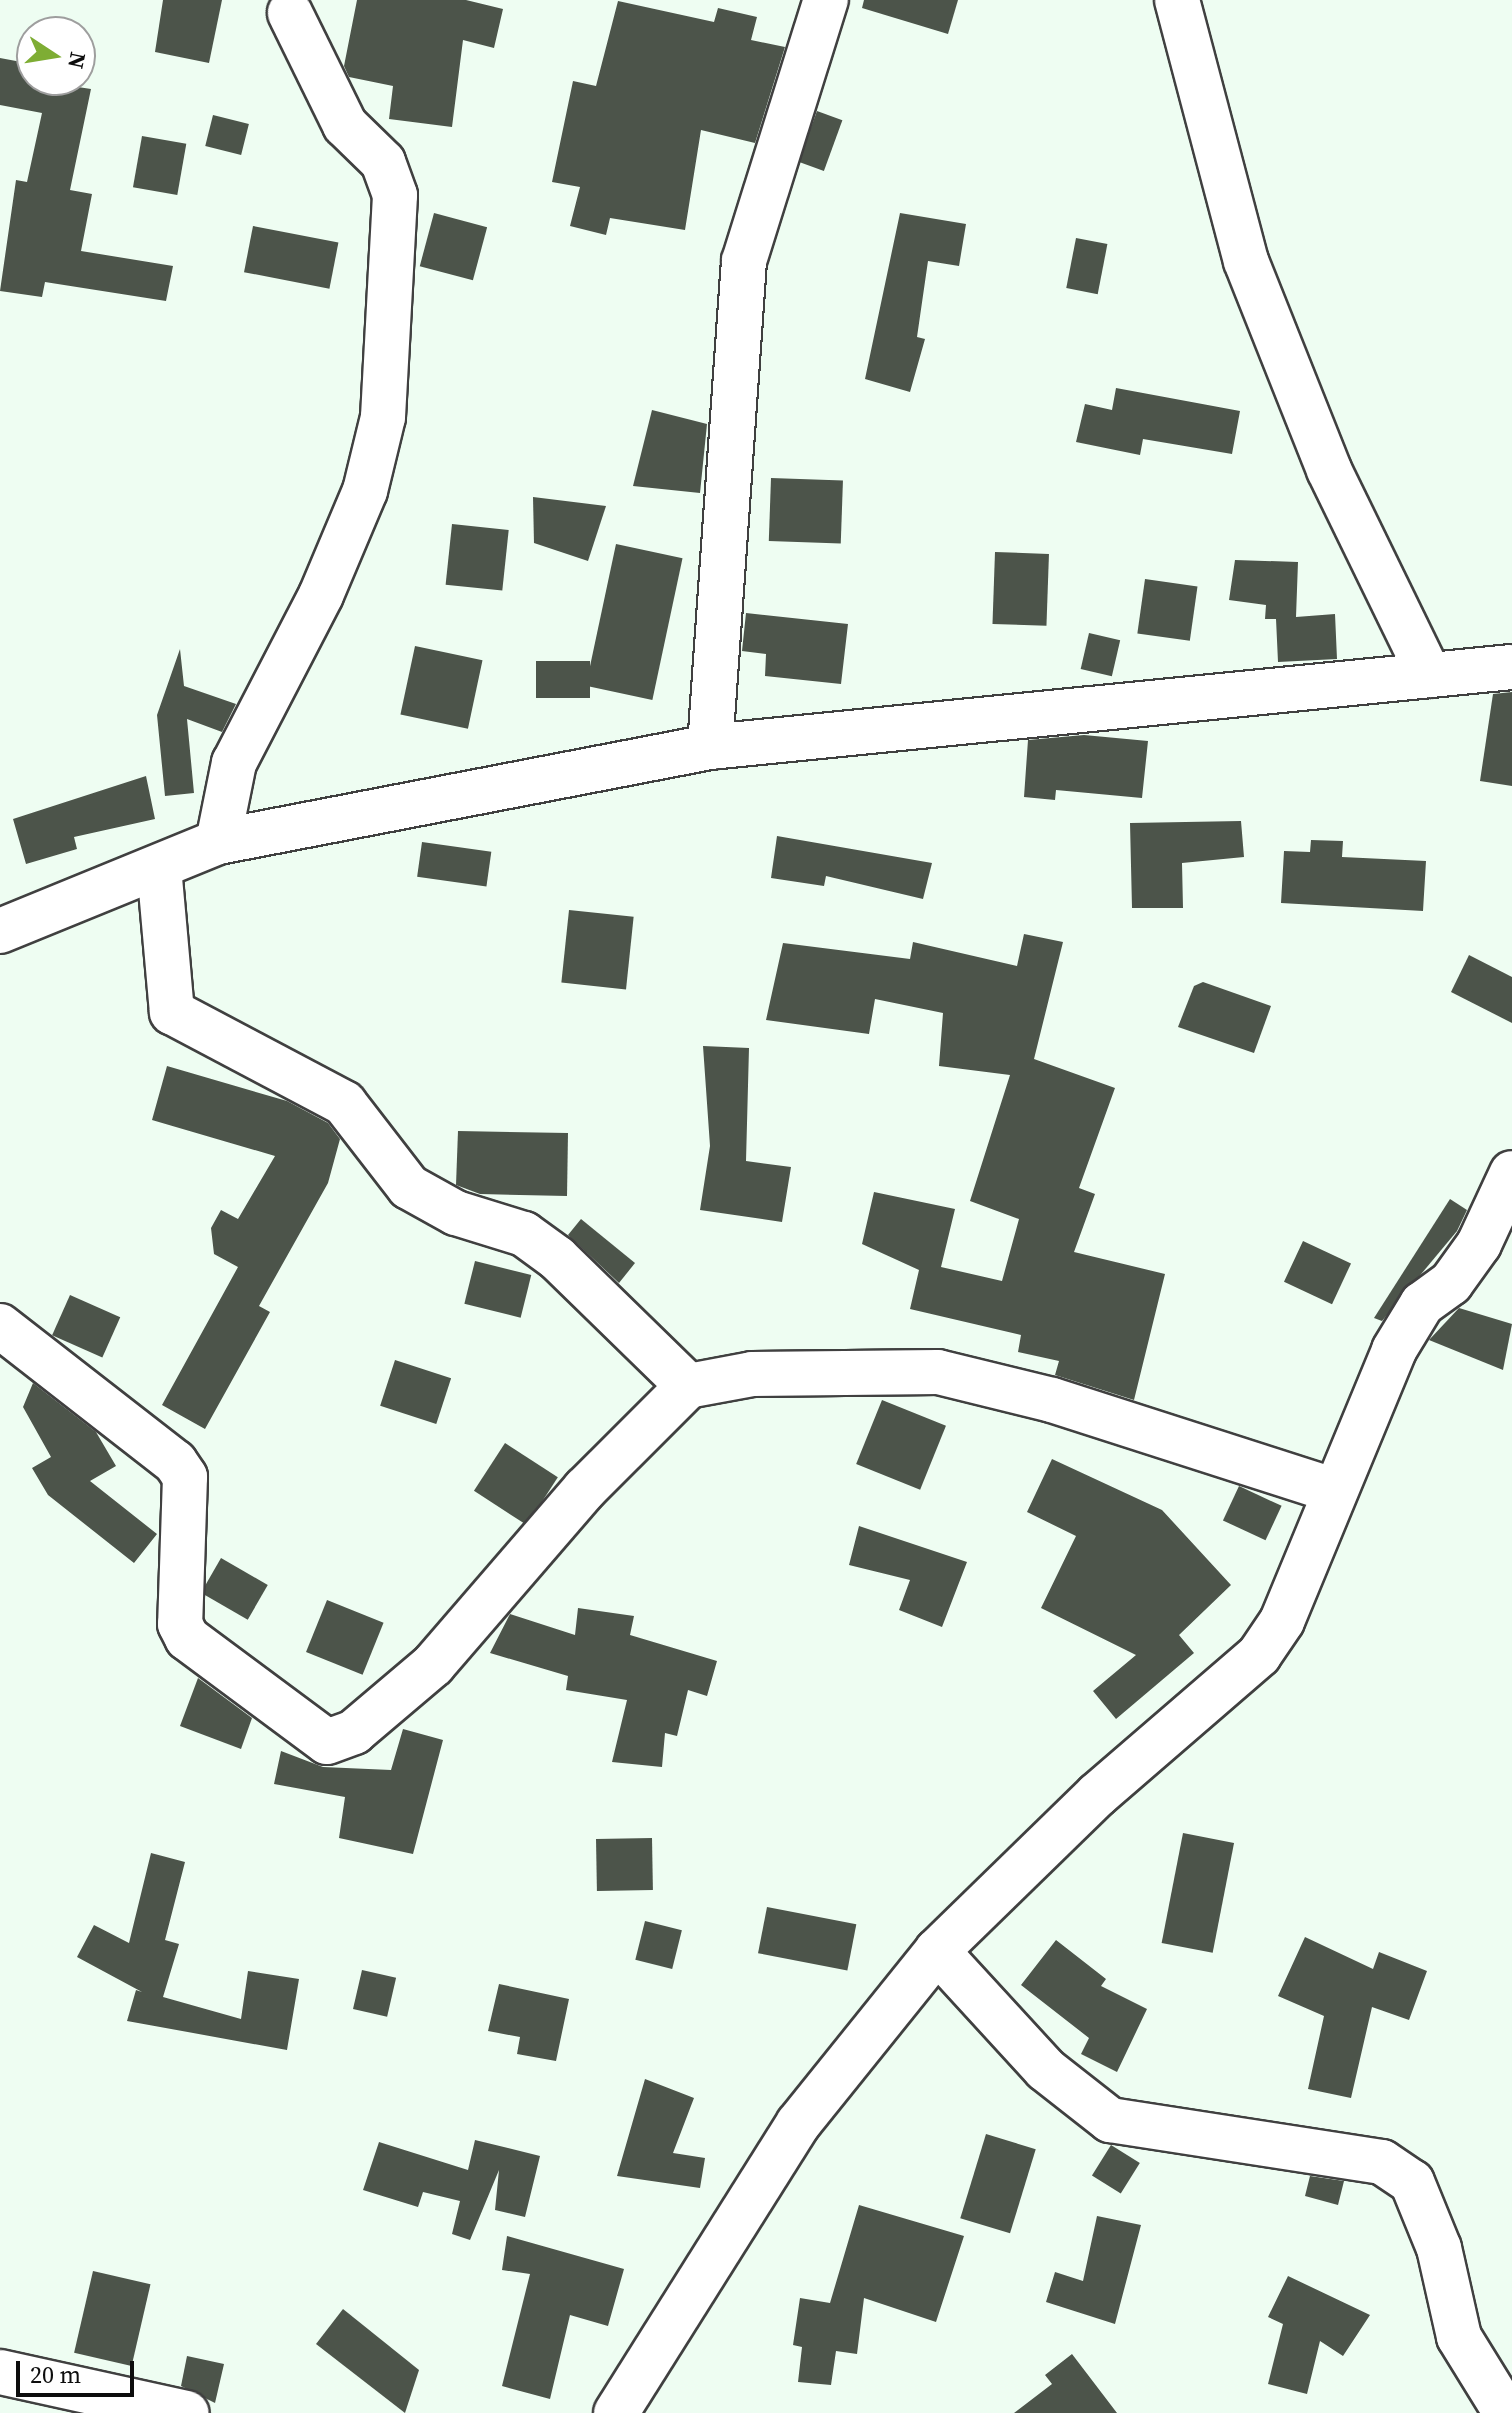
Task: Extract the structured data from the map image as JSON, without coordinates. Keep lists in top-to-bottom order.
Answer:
{
  "scale_bar": "20 m",
  "north": "right"
}
